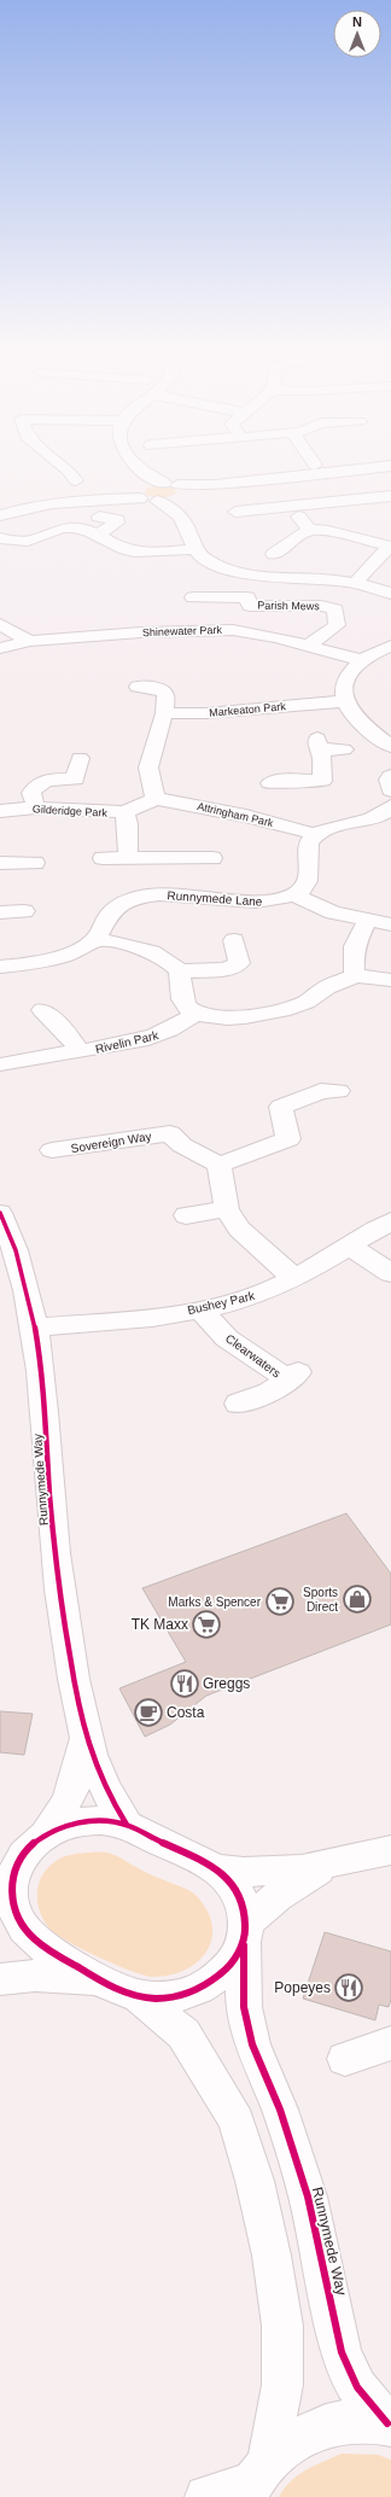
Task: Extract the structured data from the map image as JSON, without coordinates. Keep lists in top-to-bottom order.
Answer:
{
  "streets": {
    "street": [
      "Parish Mews",
      "Shinewater Park",
      "Markeaton Park",
      "Gilderidge Park",
      "Attringham Park",
      "Runnymede Lane",
      "Rivelin Park",
      "Sovereign Way",
      "Bushey Park",
      "Clearwaters",
      "Runnymede Way"
    ]
  },
  "crossings": [
    ["Parish Mews", "Shinewater Park"],
    ["Bushey Park", "Clearwaters"],
    ["Bushey Park", "Runnymede Way"]
  ],
  "places": {
    "shop": ["Sports Direct"],
    "supermarket": ["Marks & Spencer", "TK Maxx"],
    "restaurant": ["Greggs", "Popeyes"],
    "cafe": ["Costa"]
  },
  "north": "top"
}
